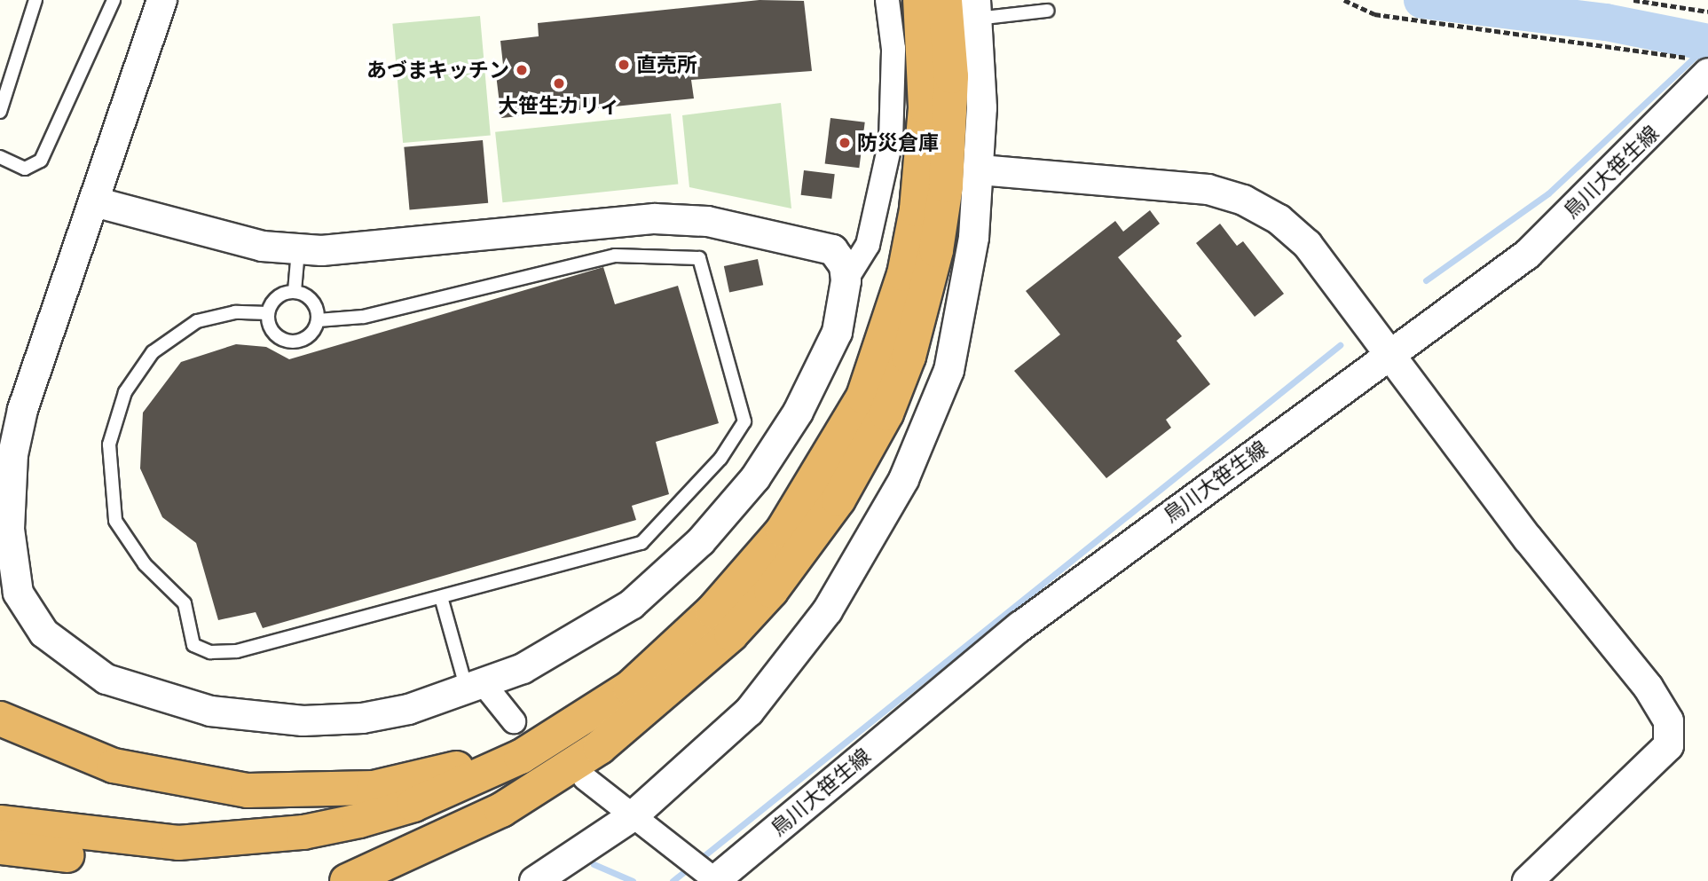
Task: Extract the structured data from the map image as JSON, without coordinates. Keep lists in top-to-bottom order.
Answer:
{
  "streets": {
    "street": ["鳥川大笹生線"]
  },
  "places": [
    "直売所",
    "あづまキッチン",
    "大笹生カリィ",
    "防災倉庫"
  ]
}
